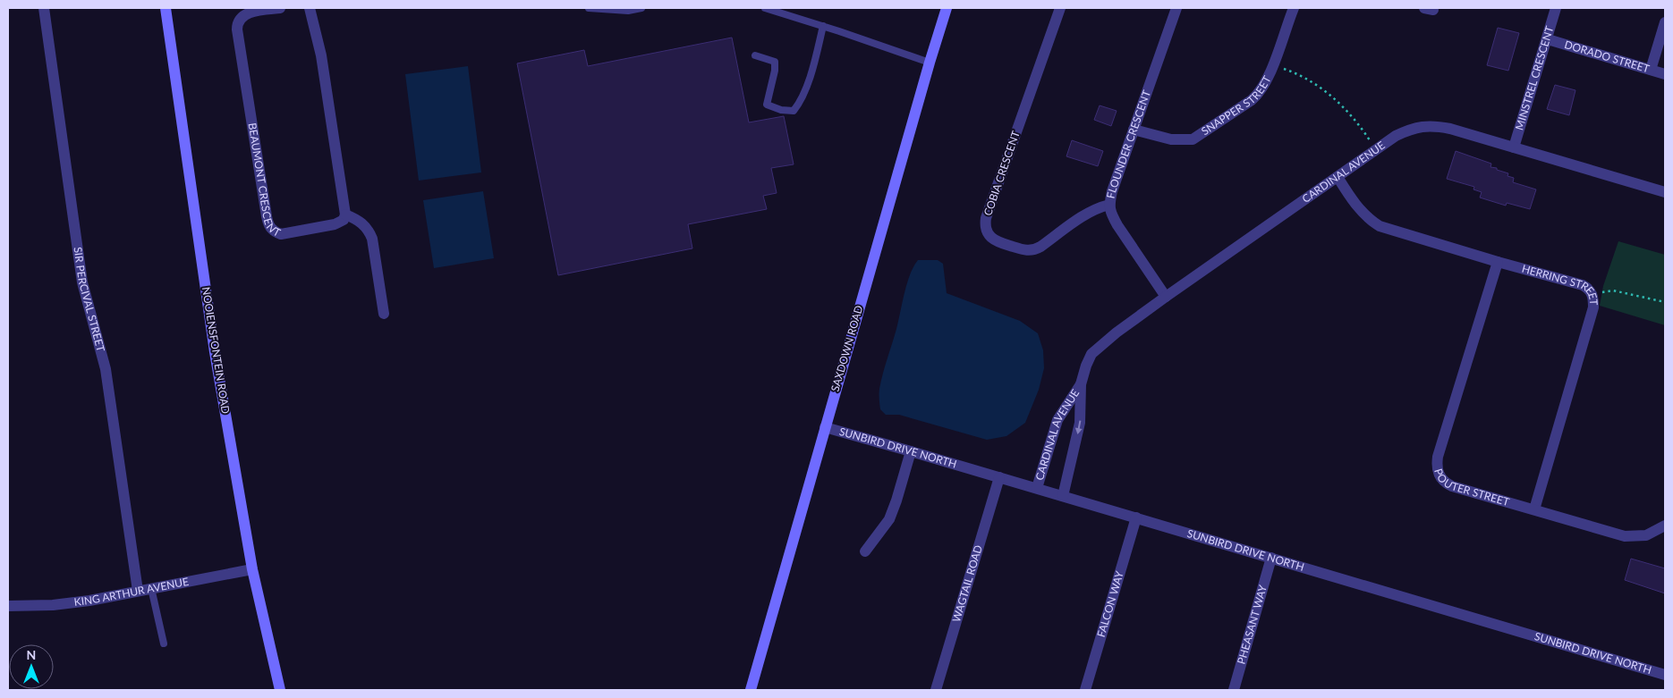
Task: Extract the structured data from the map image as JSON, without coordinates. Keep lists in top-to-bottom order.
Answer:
{
  "streets": {
    "street": [
      "DORADO STREET",
      "MINSTREL CRESCENT",
      "SNAPPER STREET",
      "FLOUNDER CRESCENT",
      "CARDINAL AVENUE",
      "COBIA CRESCENT",
      "BEAUMONT CRESCENT",
      "HERRING STREET",
      "SIR PERCIVAL STREET",
      "SAXDOWN ROAD",
      "NOOIENSFONTEIN ROAD",
      "SUNBIRD DRIVE NORTH",
      "POUTER STREET",
      "WAGTAIL ROAD",
      "KING ARTHUR AVENUE",
      "FALCON WAY",
      "PHEASANT WAY"
    ]
  },
  "crossings": [
    ["DORADO STREET", "MINSTREL CRESCENT"],
    ["MINSTREL CRESCENT", "CARDINAL AVENUE"],
    ["SNAPPER STREET", "FLOUNDER CRESCENT"],
    ["FLOUNDER CRESCENT", "CARDINAL AVENUE"],
    ["FLOUNDER CRESCENT", "COBIA CRESCENT"],
    ["CARDINAL AVENUE", "HERRING STREET"],
    ["CARDINAL AVENUE", "SUNBIRD DRIVE NORTH"],
    ["HERRING STREET", "POUTER STREET"],
    ["SIR PERCIVAL STREET", "KING ARTHUR AVENUE"],
    ["SAXDOWN ROAD", "SUNBIRD DRIVE NORTH"],
    ["NOOIENSFONTEIN ROAD", "KING ARTHUR AVENUE"],
    ["SUNBIRD DRIVE NORTH", "WAGTAIL ROAD"],
    ["SUNBIRD DRIVE NORTH", "FALCON WAY"],
    ["SUNBIRD DRIVE NORTH", "PHEASANT WAY"]
  ],
  "north": "top"
}
